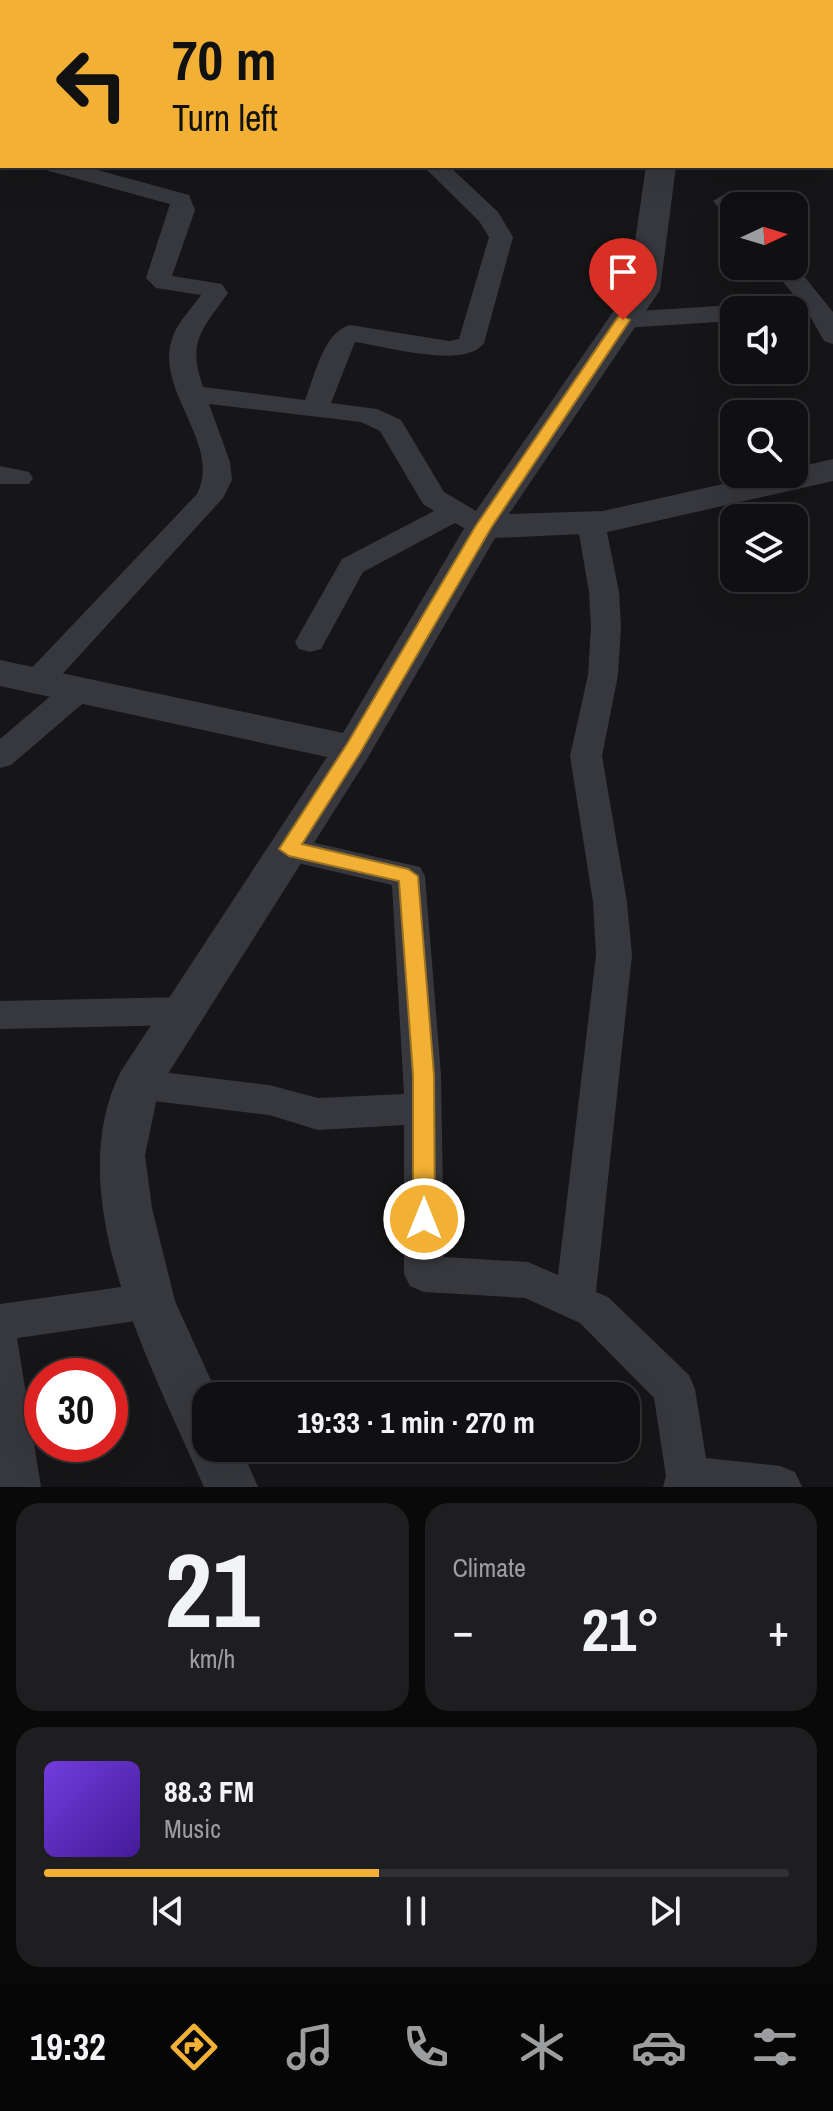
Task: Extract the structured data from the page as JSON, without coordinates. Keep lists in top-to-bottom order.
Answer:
{
  "north": "right",
  "page": {
    "turn": ["70 m", "Turn left"],
    "limit": "30",
    "trip": "19:33 · 1 min · 270 m",
    "tile": [
      ["21", "km/h"],
      "Climate"
    ],
    "heat": ["−", "21°", "+"],
    "song": ["88.3 FM", "Music"],
    "tabs": "19:32"
  }
}
